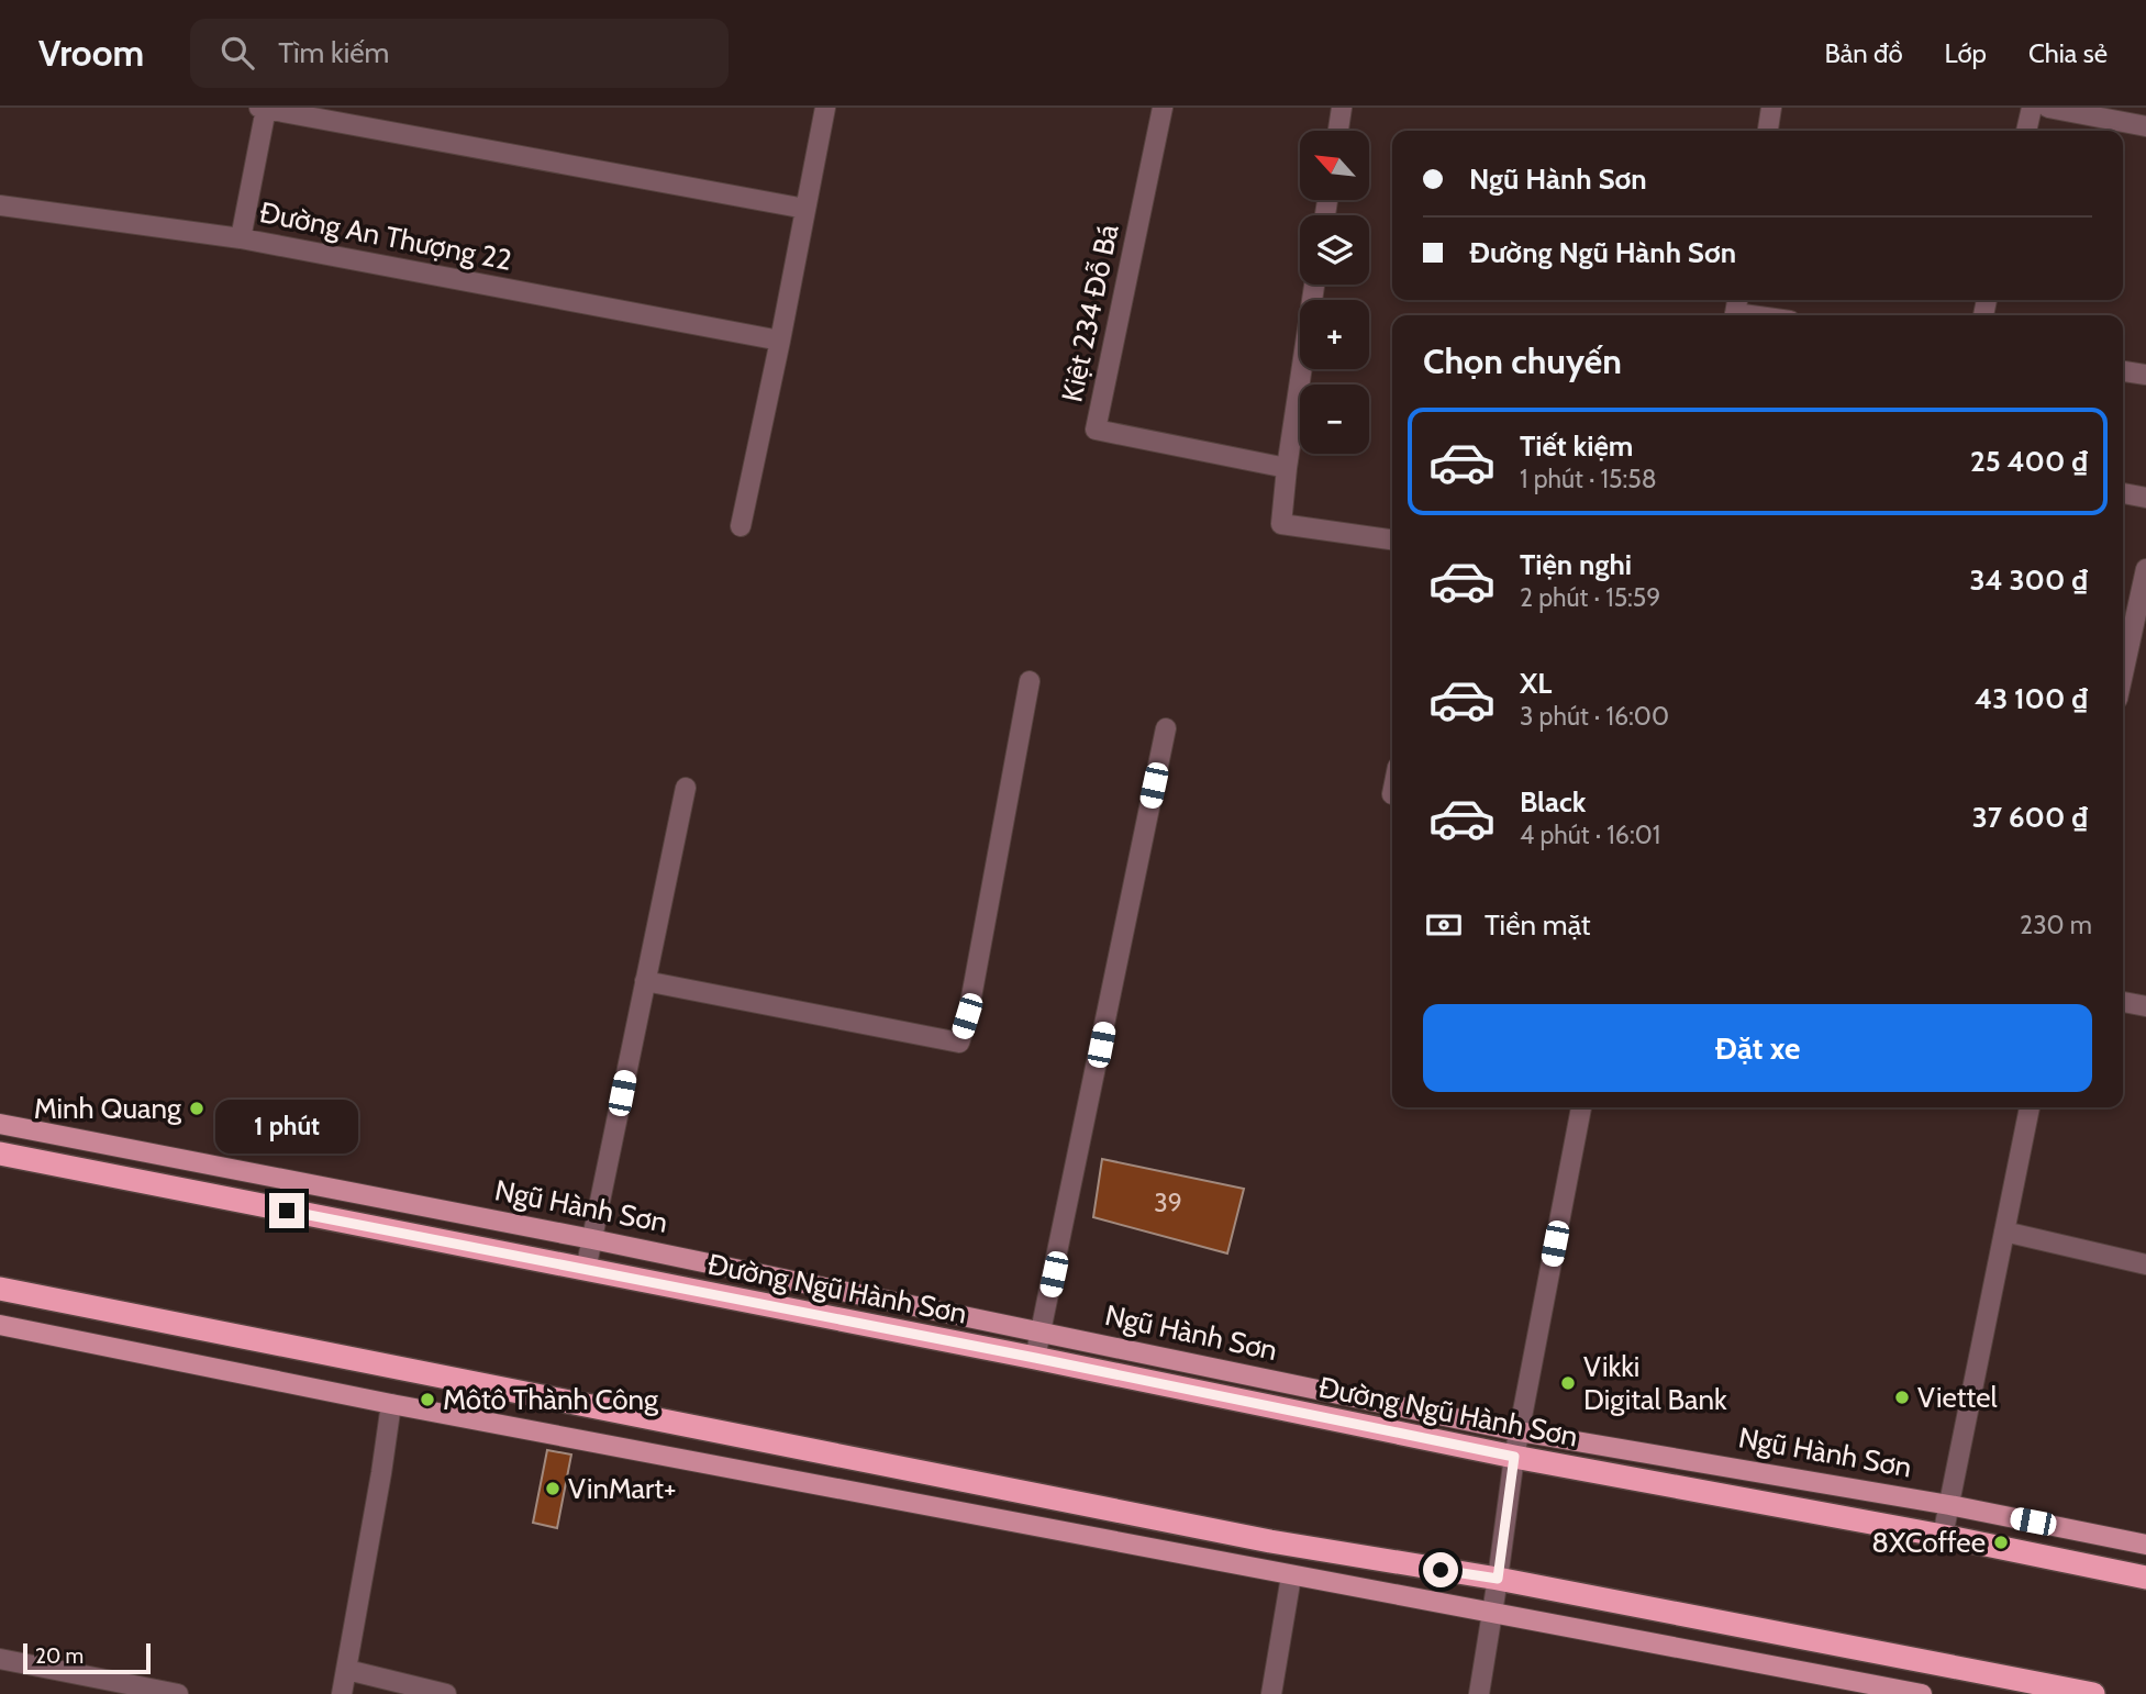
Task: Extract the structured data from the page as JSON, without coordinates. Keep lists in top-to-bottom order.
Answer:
{
  "streets": {
    "highway": ["Đường Ngũ Hành Sơn"],
    "main road": ["Ngũ Hành Sơn"],
    "street": ["Đường An Thượng 22", "Kiệt 234 Đỗ Bá"]
  },
  "places": [
    "Minh Quang",
    "Vikki Digital Bank",
    "Viettel",
    "Môtô Thành Công",
    "VinMart+",
    "8XCoffee"
  ],
  "house_numbers": ["39"],
  "scale_bar": "20 m",
  "north": "top left",
  "page": {
    "header": "Vroom",
    "search": "Tìm kiếm",
    "nav": ["Bản đồ", "Lớp", "Chia sẻ"],
    "map_buttons": ["+", "−"],
    "banner": ["Ngũ Hành Sơn", "Đường Ngũ Hành Sơn"],
    "heading": "Chọn chuyến",
    "list": [
      {
        "name": "Tiết kiệm",
        "note": "1 phút · 15:58",
        "value": "25 400 ₫"
      },
      {
        "name": "Tiện nghi",
        "note": "2 phút · 15:59",
        "value": "34 300 ₫"
      },
      {
        "name": "XL",
        "note": "3 phút · 16:00",
        "value": "43 100 ₫"
      },
      {
        "name": "Black",
        "note": "4 phút · 16:01",
        "value": "37 600 ₫"
      }
    ],
    "pay": ["Tiền mặt", "230 m"],
    "buttons": "Đặt xe",
    "bubble": "1 phút",
    "scale": "20 m"
  }
}
